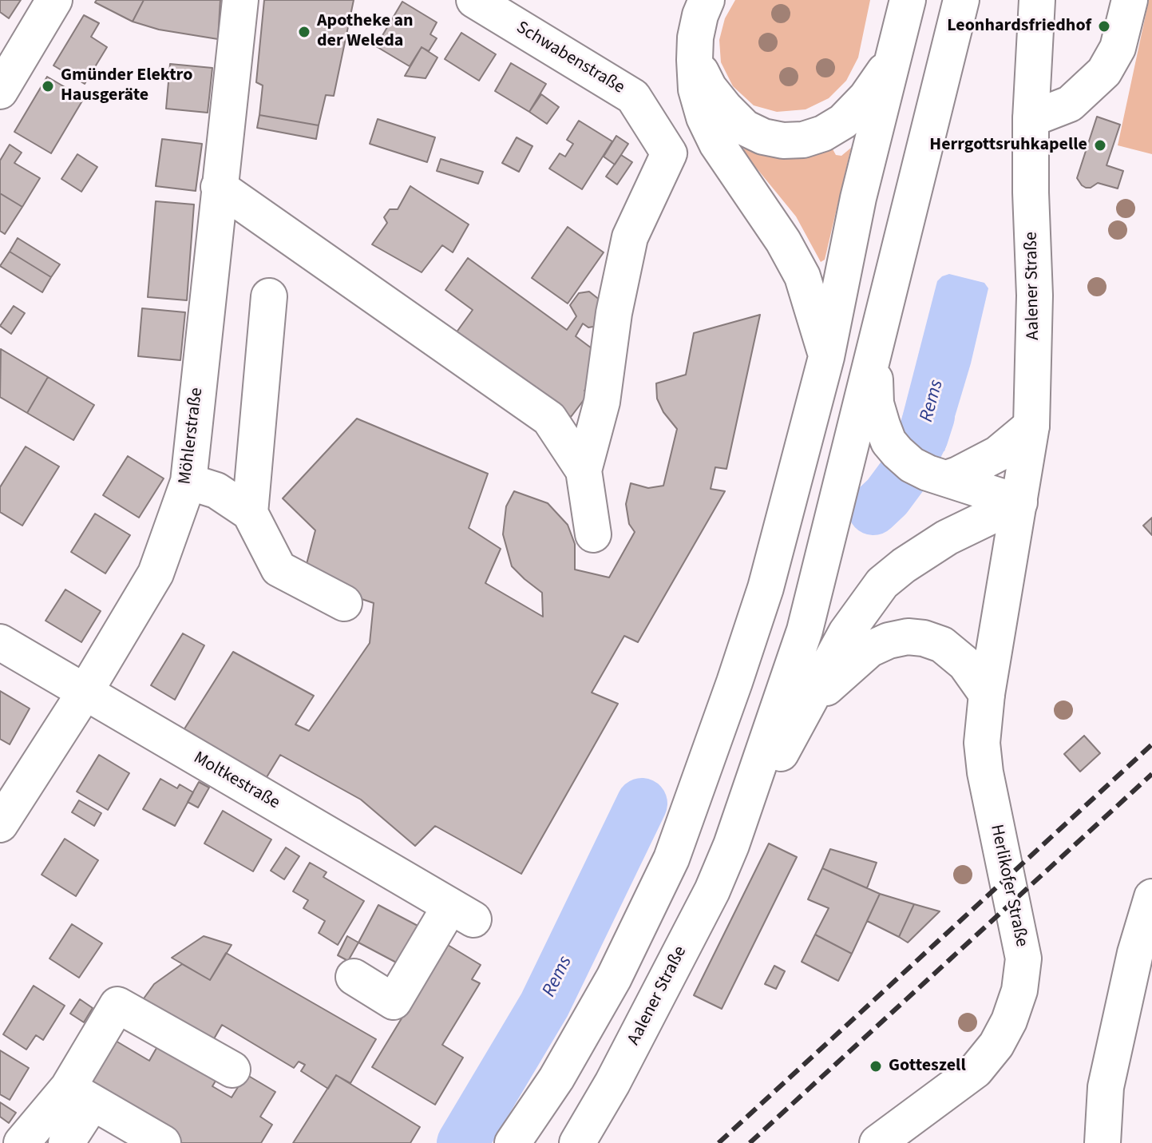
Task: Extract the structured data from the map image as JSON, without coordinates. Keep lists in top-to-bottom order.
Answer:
{
  "streets": {
    "main road": [
      "Schwabenstraße",
      "Aalener Straße",
      "Möhlerstraße",
      "Moltkestraße",
      "Herlikofer Straße"
    ]
  },
  "crossings": [
    ["Aalener Straße", "Herlikofer Straße"],
    ["Möhlerstraße", "Moltkestraße"]
  ],
  "water": ["Rems"],
  "places": [
    "Leonhardsfriedhof",
    "Apotheke an der Weleda",
    "Gmünder Elektro Hausgeräte",
    "Herrgottsruhkapelle",
    "Gotteszell"
  ]
}
